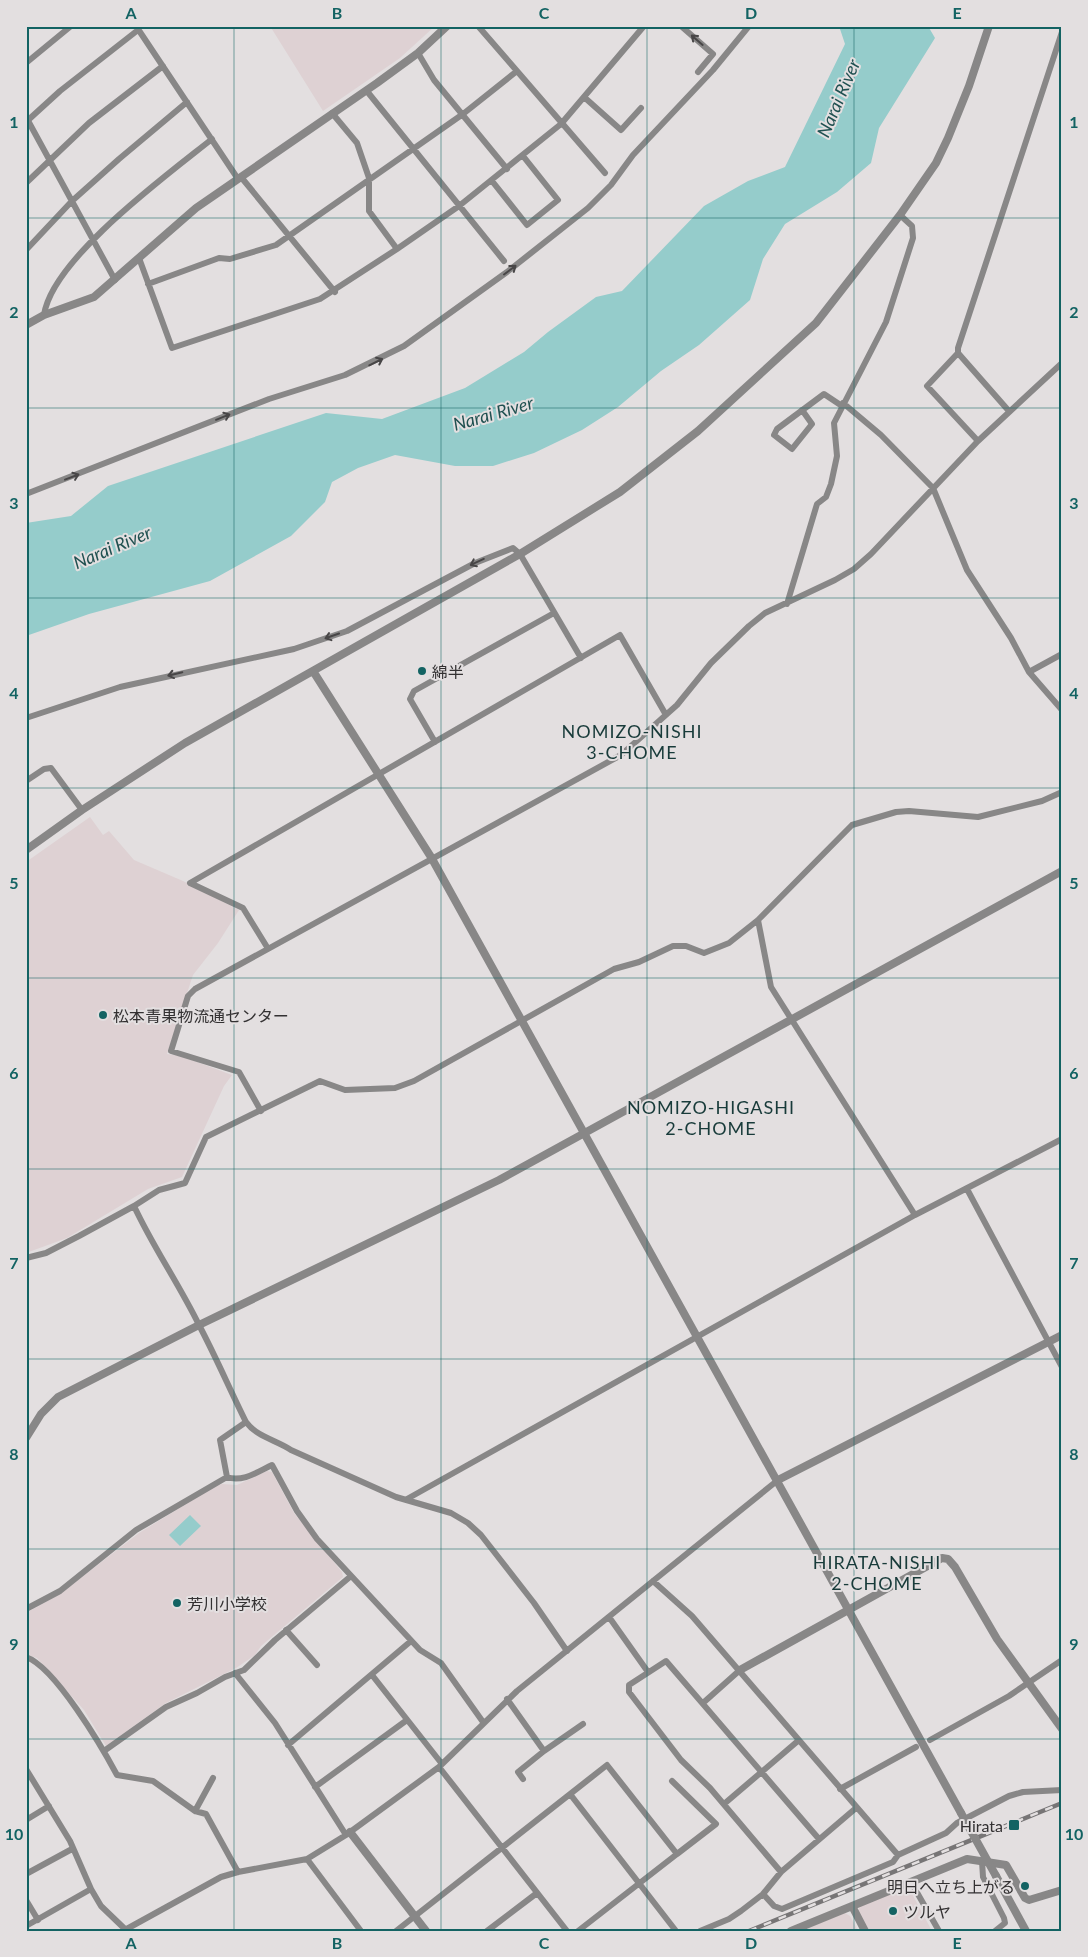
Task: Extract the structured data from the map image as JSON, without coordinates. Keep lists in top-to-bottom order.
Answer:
{
  "districts": ["NOMIZO-NISHI 3-CHOME", "NOMIZO-HIGASHI 2-CHOME", "HIRATA-NISHI 2-CHOME"],
  "water": ["Narai River"],
  "places": {
    "other": [
      "綿半",
      "松本青果物流通センター",
      "芳川小学校",
      "明日へ立ち上がる",
      "ツルヤ"
    ],
    "transit": ["Hirata"]
  },
  "grid": {
    "columns": [
      "A",
      "B",
      "C",
      "D",
      "E"
    ],
    "rows": [
      "1",
      "2",
      "3",
      "4",
      "5",
      "6",
      "7",
      "8",
      "9",
      "10"
    ]
  }
}
